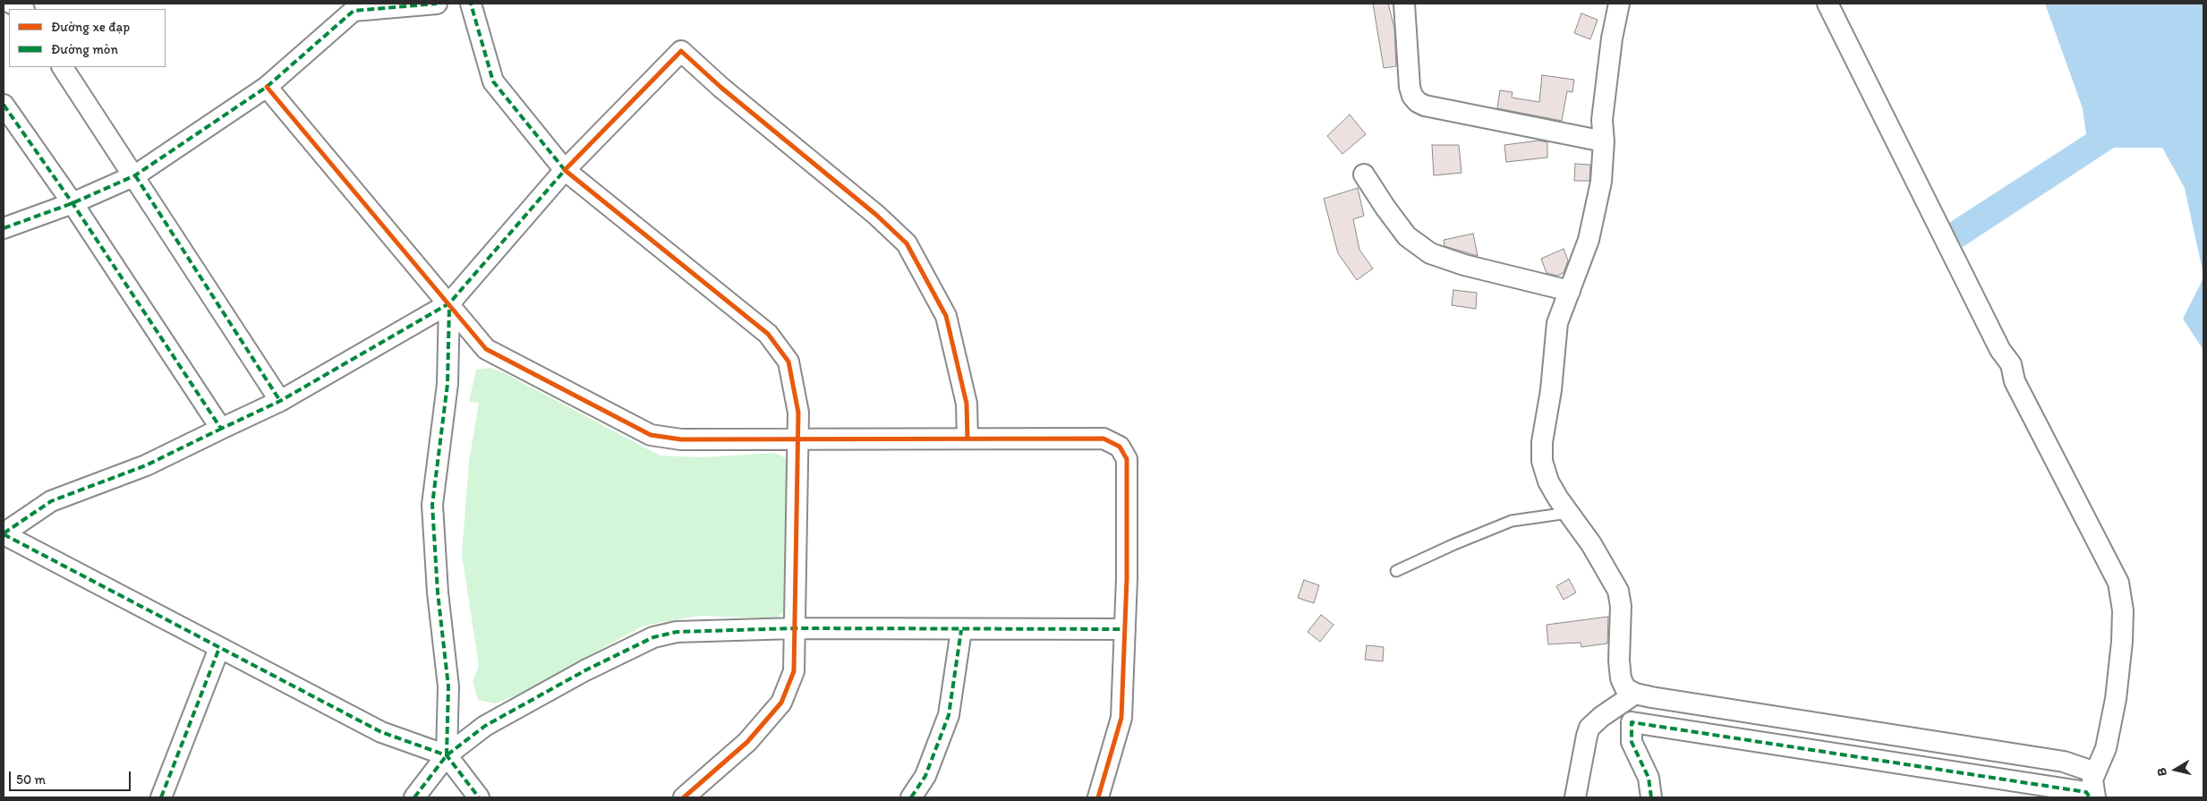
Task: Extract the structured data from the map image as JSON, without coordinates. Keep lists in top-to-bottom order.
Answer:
{
  "legend": ["Đường xe đạp", "Đường mòn"],
  "scale_bar": "50 m",
  "north": "left"
}
